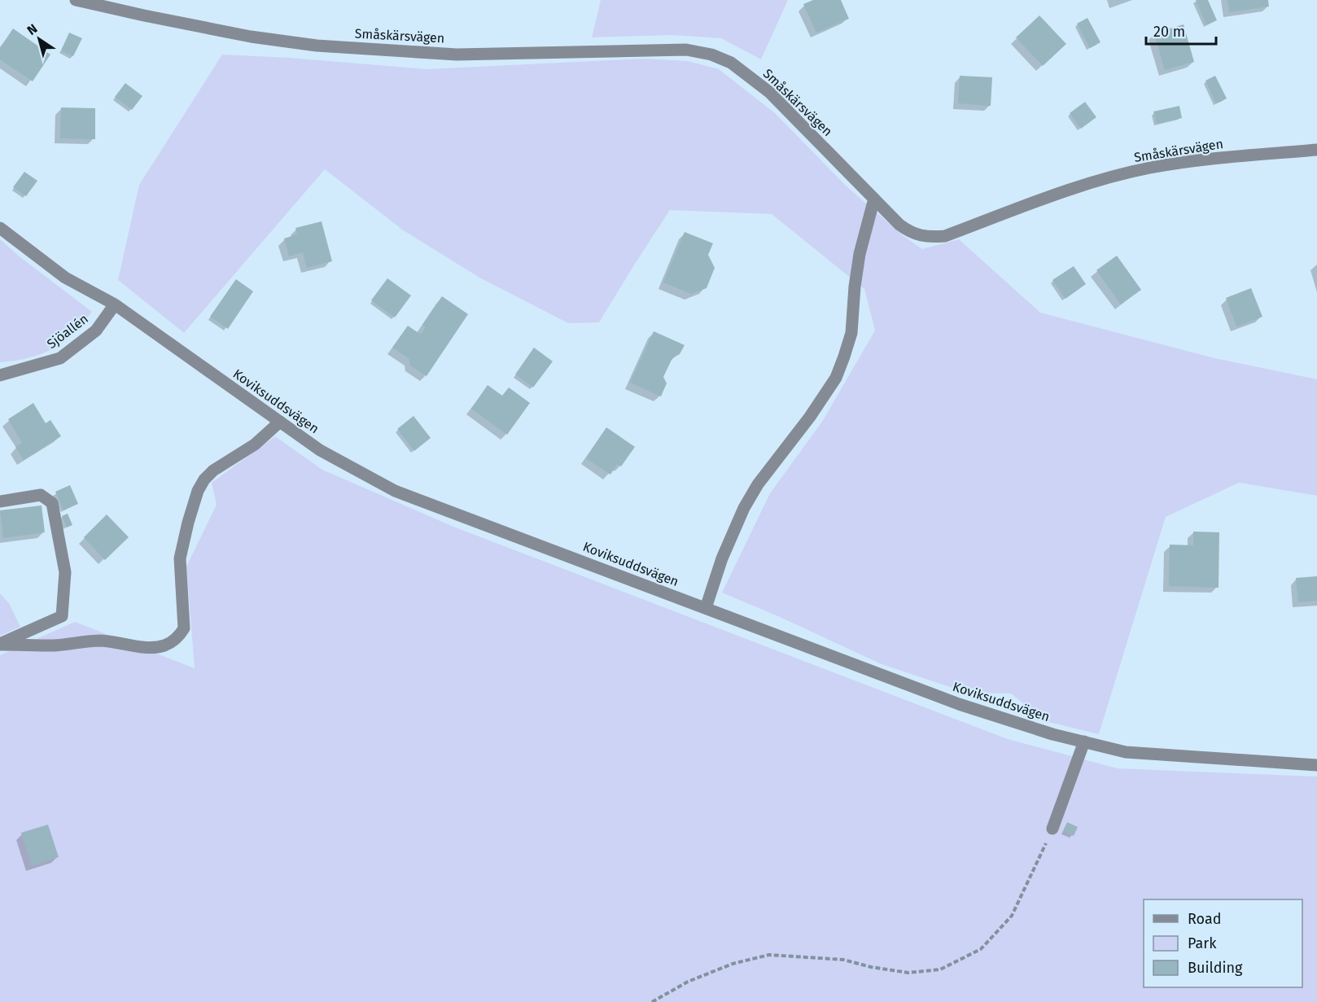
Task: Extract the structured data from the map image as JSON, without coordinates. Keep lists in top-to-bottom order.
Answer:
{
  "streets": {
    "street": ["Småskärsvägen", "Sjöallén", "Koviksuddsvägen"]
  },
  "crossings": [
    ["Sjöallén", "Koviksuddsvägen"]
  ],
  "legend": ["Road", "Park", "Building"],
  "scale_bar": "20 m",
  "north": "top left"
}
